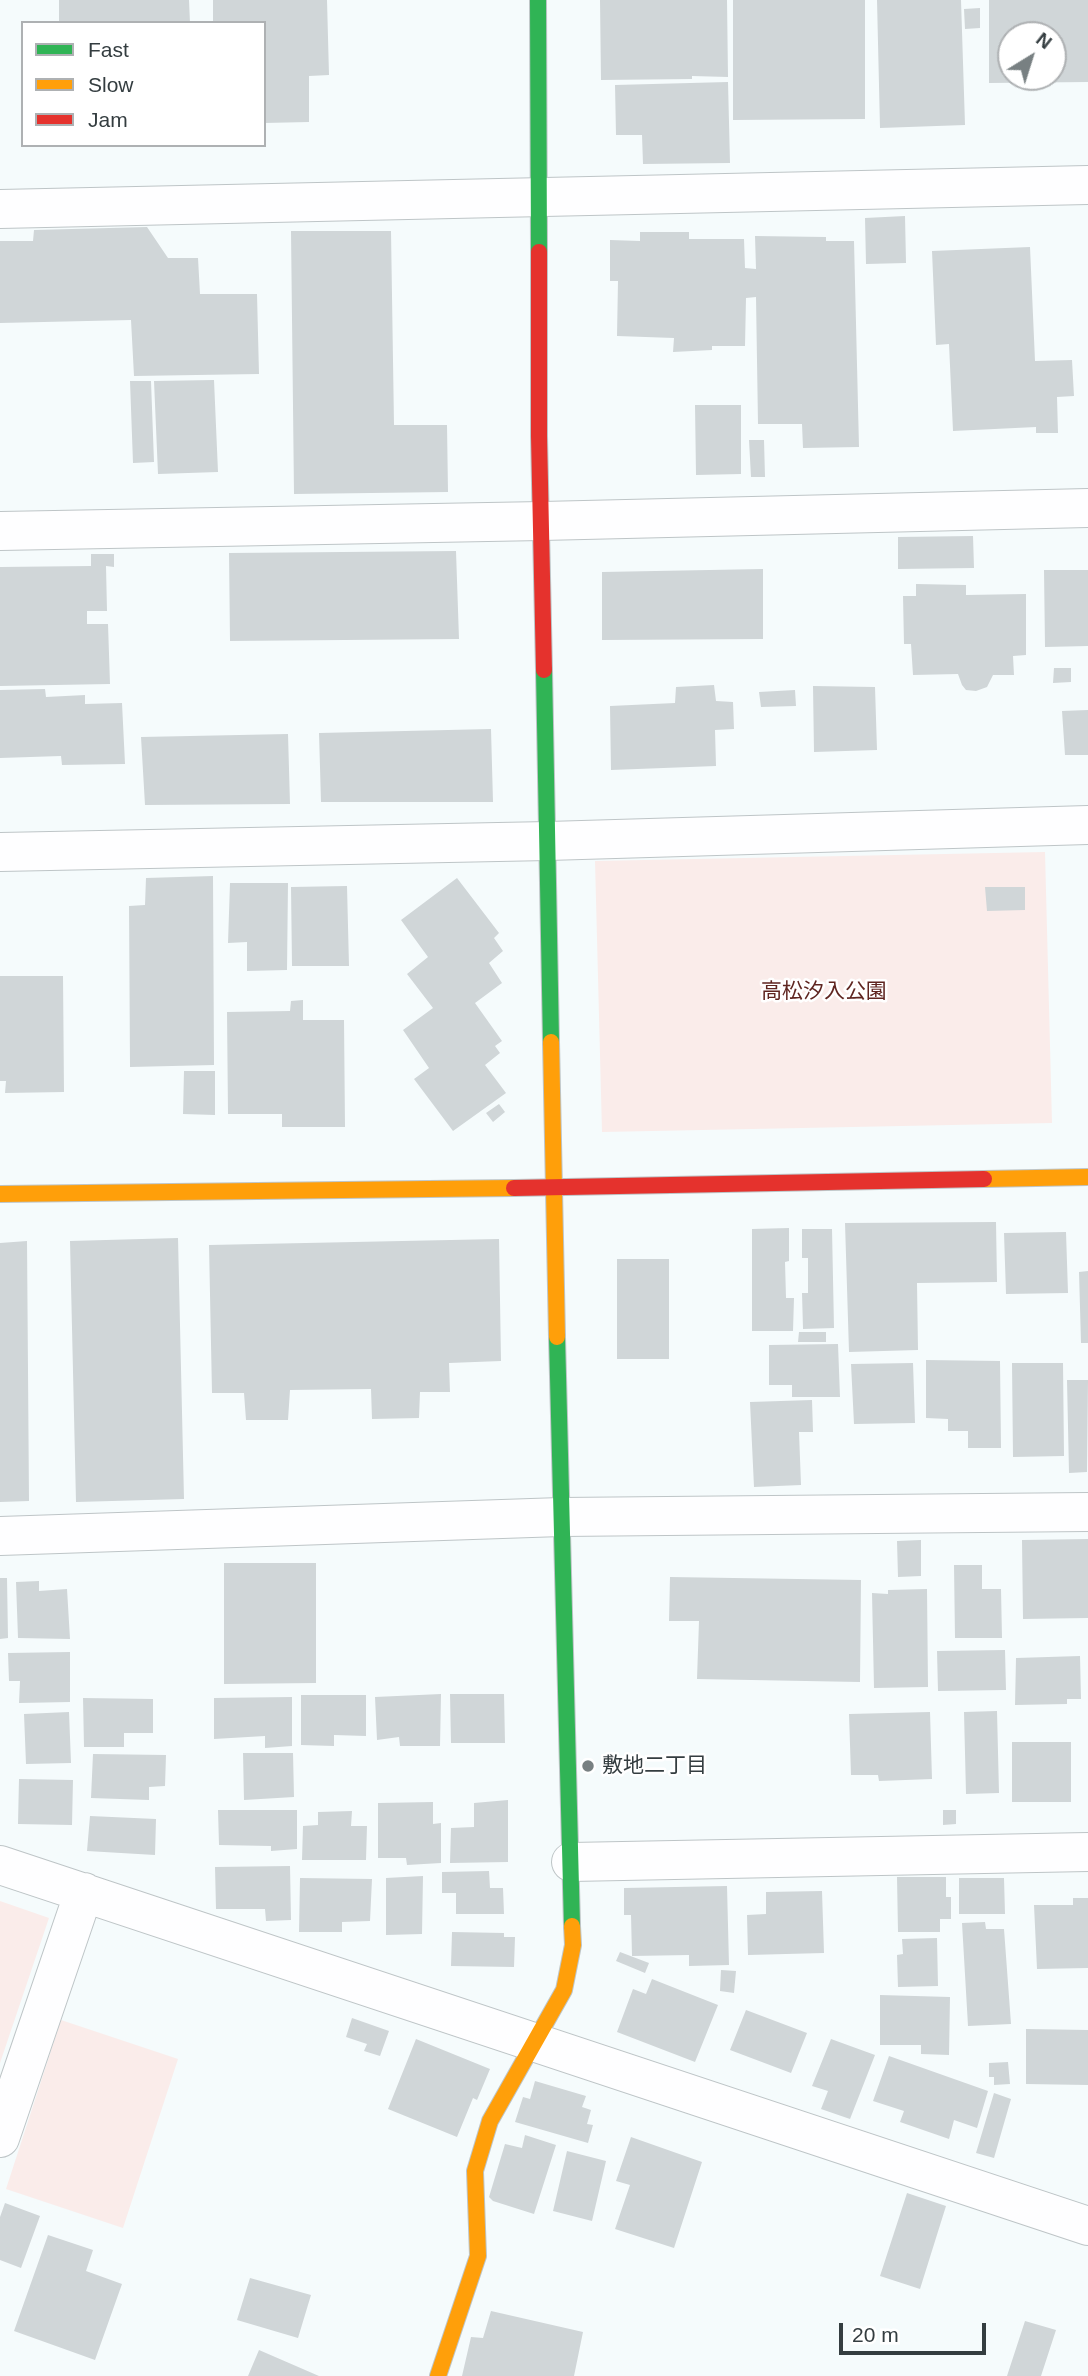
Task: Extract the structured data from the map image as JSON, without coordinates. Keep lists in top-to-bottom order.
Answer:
{
  "parks": ["高松汐入公園"],
  "places": ["敷地二丁目"],
  "legend": ["Fast", "Slow", "Jam"],
  "scale_bar": "20 m",
  "north": "top right"
}
